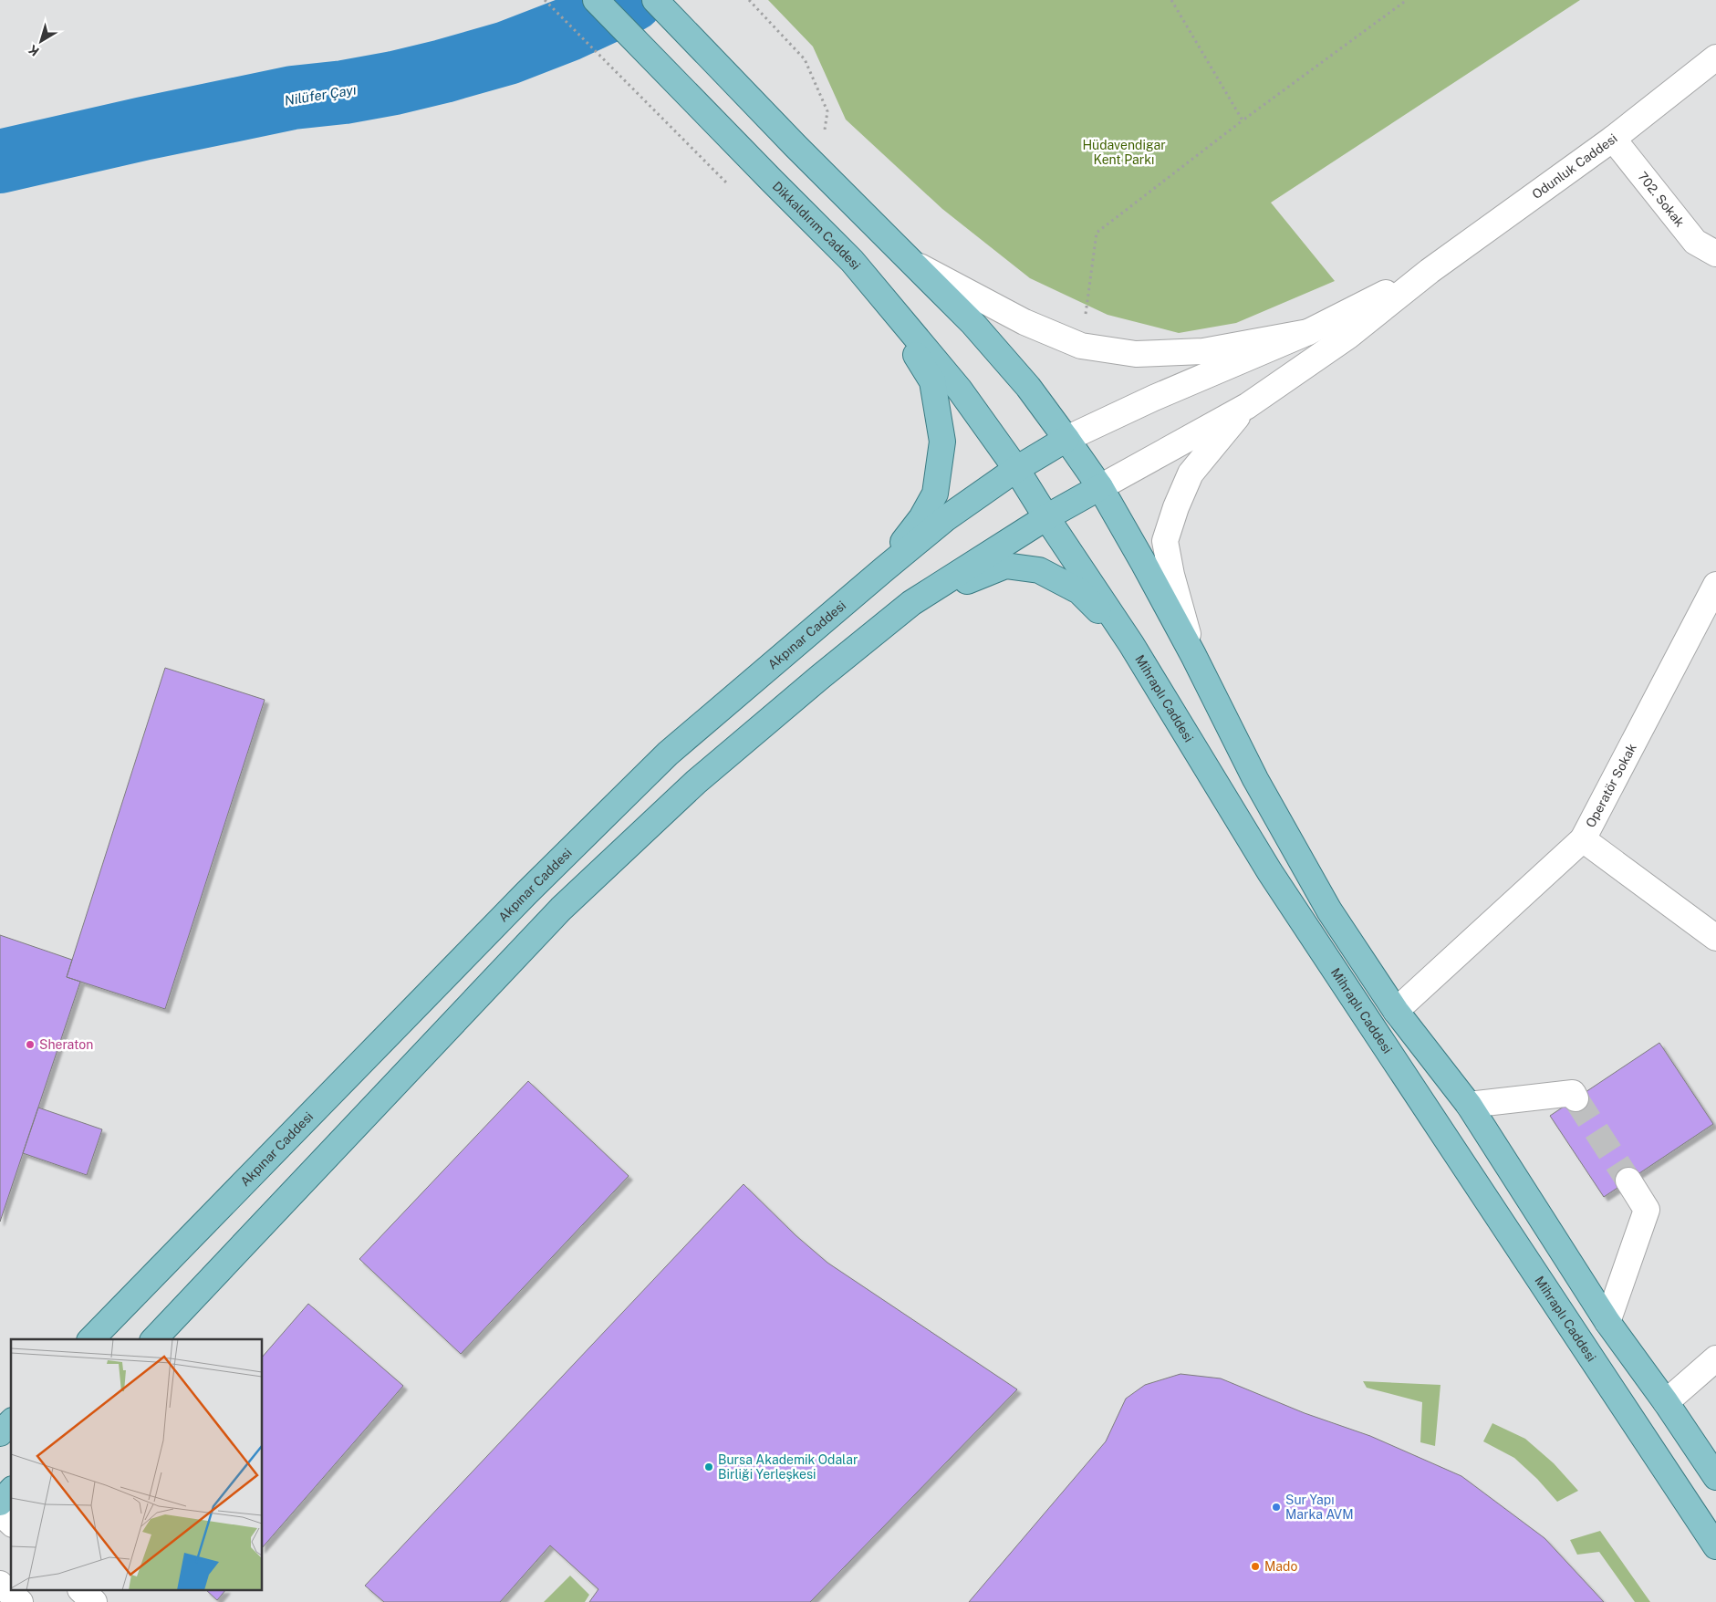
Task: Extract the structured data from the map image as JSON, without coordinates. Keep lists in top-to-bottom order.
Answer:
{
  "streets": {
    "main road": ["Dikkaldırım Caddesi", "Akpınar Caddesi", "Mihraplı Caddesi"],
    "street": ["Odunluk Caddesi", "702. Sokak", "Operatör Sokak"]
  },
  "crossings": [
    ["Odunluk Caddesi", "702. Sokak"],
    ["Dikkaldırım Caddesi", "Akpınar Caddesi"],
    ["Dikkaldırım Caddesi", "Mihraplı Caddesi"],
    ["Akpınar Caddesi", "Mihraplı Caddesi"]
  ],
  "water": ["Nilüfer Çayı"],
  "parks": ["Hüdavendigar Kent Parkı"],
  "places": [
    "Sheraton",
    "Bursa Akademik Odalar Birliği Yerleşkesi",
    "Sur Yapı Marka AVM",
    "Mado"
  ],
  "north": "bottom left"
}
